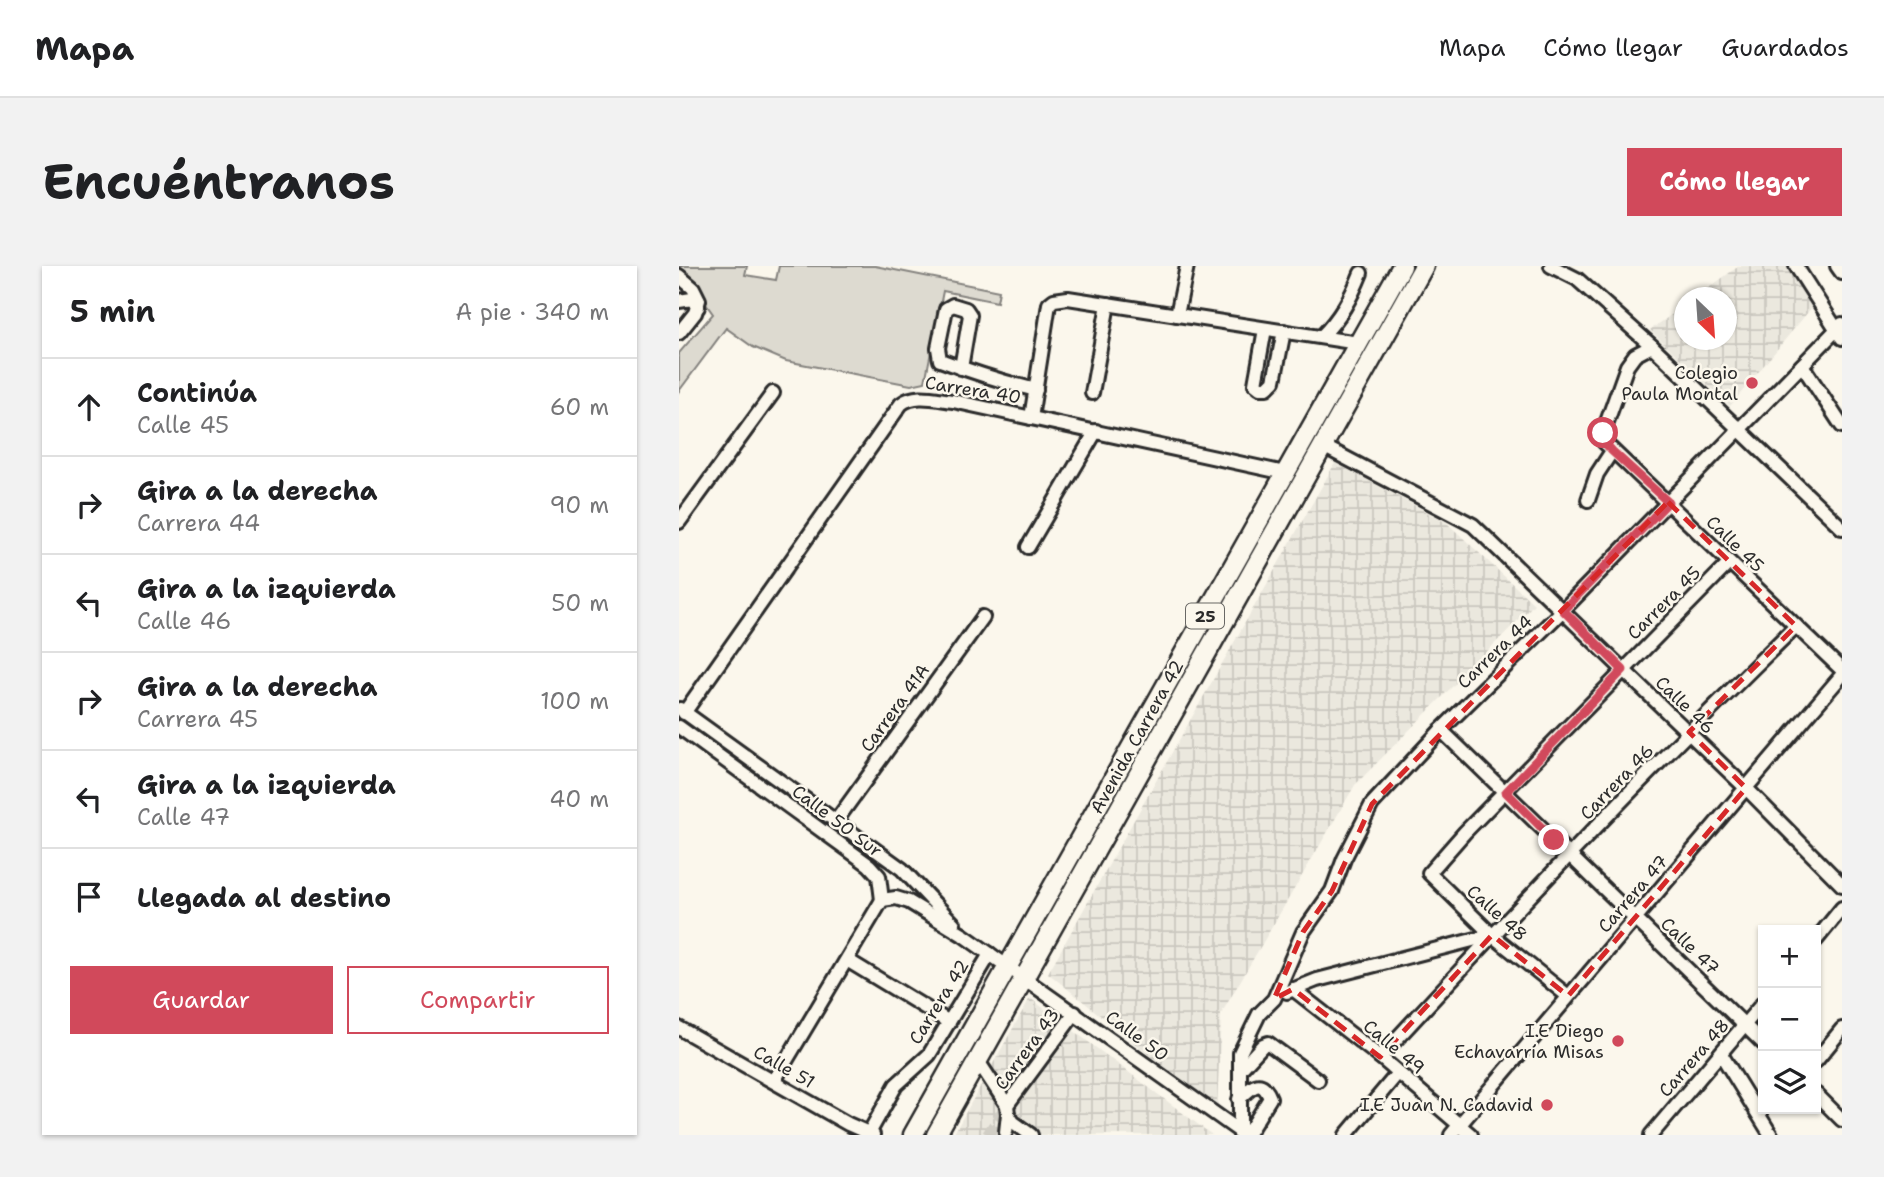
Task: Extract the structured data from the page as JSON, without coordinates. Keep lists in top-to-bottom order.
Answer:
{
  "streets": {
    "highway": ["25", "Avenida Carrera 42"],
    "street": [
      "Carrera 40",
      "Calle 45",
      "Carrera 45",
      "Carrera 44",
      "Calle 46",
      "Carrera 41A",
      "Carrera 46",
      "Calle 50 Sur",
      "Carrera 47",
      "Calle 48",
      "Calle 47",
      "Carrera 42",
      "Calle 50",
      "Calle 49",
      "Carrera 43",
      "Carrera 48",
      "Calle 51"
    ]
  },
  "crossings": [
    ["Carrera 40", "Avenida Carrera 42"],
    ["Carrera 40", "Calle 50 Sur"],
    ["Calle 45", "Carrera 45"],
    ["Calle 45", "Carrera 44"],
    ["Calle 45", "Carrera 46"],
    ["Carrera 45", "Calle 46"],
    ["Carrera 45", "Calle 48"],
    ["Carrera 45", "Calle 47"],
    ["Carrera 44", "Calle 46"],
    ["Carrera 44", "Calle 47"],
    ["Calle 46", "Avenida Carrera 42"],
    ["Calle 46", "Carrera 46"],
    ["Calle 46", "Carrera 47"],
    ["Carrera 41A", "Calle 50 Sur"],
    ["Avenida Carrera 42", "Calle 50 Sur"],
    ["Avenida Carrera 42", "Calle 50"],
    ["Carrera 46", "Calle 48"],
    ["Carrera 46", "Calle 47"],
    ["Carrera 46", "Calle 49"],
    ["Calle 50 Sur", "Carrera 42"],
    ["Calle 50 Sur", "Calle 50"],
    ["Carrera 47", "Calle 48"],
    ["Carrera 47", "Calle 47"],
    ["Carrera 47", "Calle 49"],
    ["Calle 47", "Carrera 48"],
    ["Carrera 42", "Calle 51"],
    ["Calle 50", "Carrera 43"]
  ],
  "places": ["Colegio Paula Montal", "I.E Diego Echavarría Misas", "I.E Juan N. Cadavid"],
  "north": "bottom right",
  "page": {
    "header": "Mapa",
    "nav": ["Mapa", "Cómo llegar", "Guardados"],
    "buttons": [
      "Cómo llegar",
      ["Guardar", "Compartir"]
    ],
    "title": "Encuéntranos",
    "heading": ["5 min", "A pie · 340 m"],
    "list": [
      ["Continúa", "Calle 45", "60 m"],
      ["Gira a la derecha", "Carrera 44", "90 m"],
      ["Gira a la izquierda", "Calle 46", "50 m"],
      ["Gira a la derecha", "Carrera 45", "100 m"],
      ["Gira a la izquierda", "Calle 47", "40 m"],
      "Llegada al destino"
    ],
    "map_buttons": ["+", "−"]
  }
}
